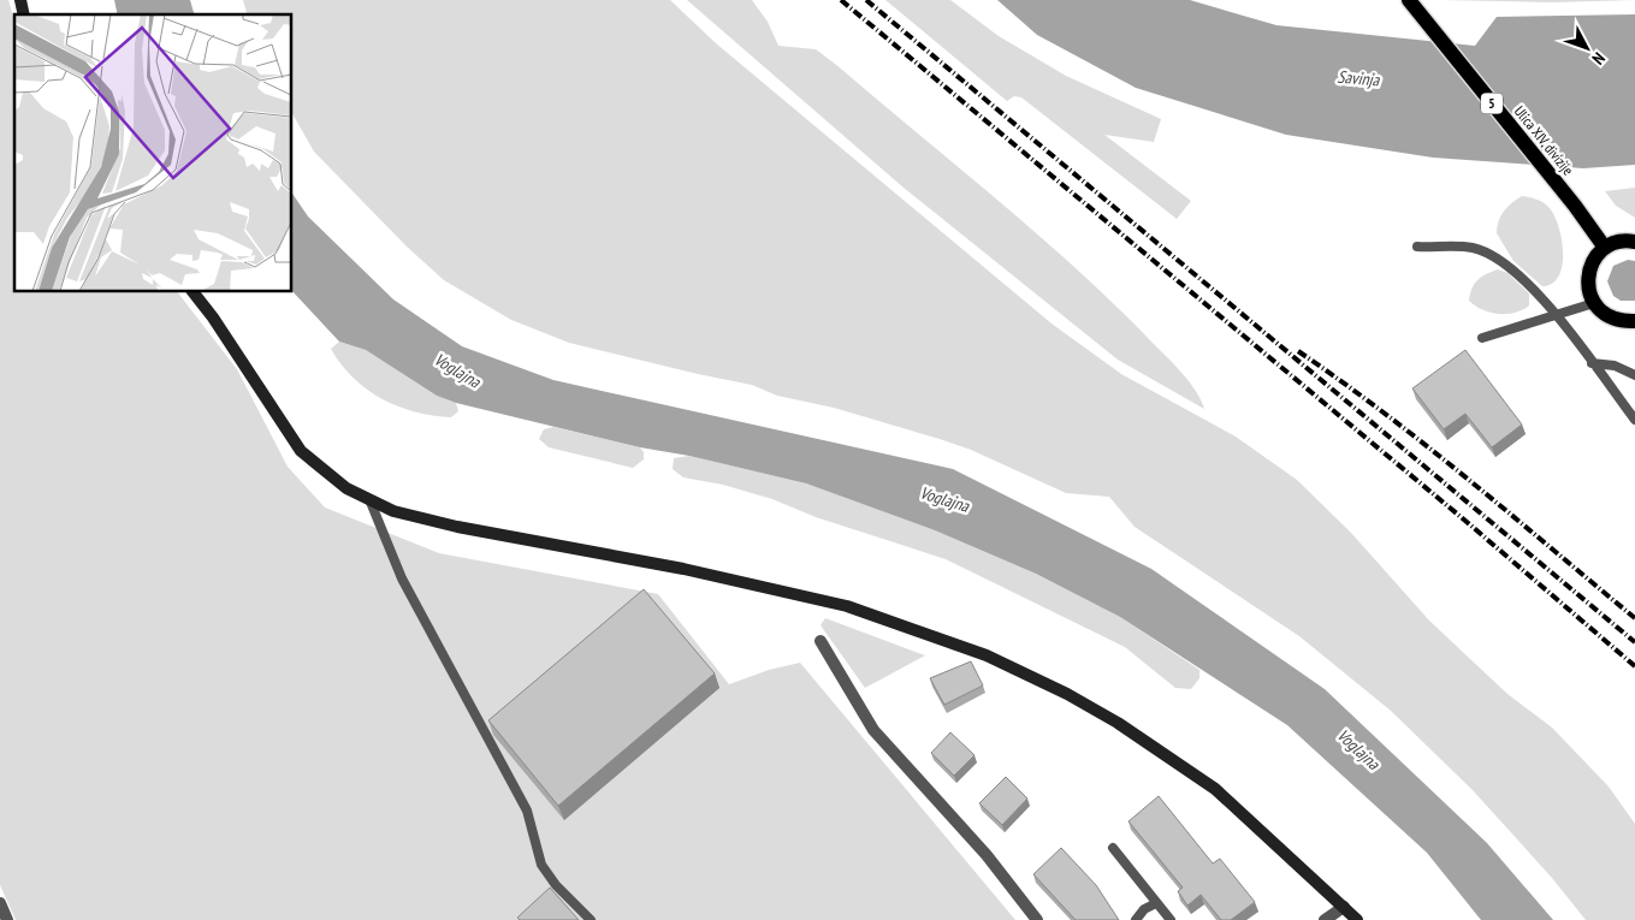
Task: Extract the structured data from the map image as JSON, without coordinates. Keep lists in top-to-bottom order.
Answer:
{
  "streets": {
    "main road": ["5", "Ulica XIV. divizije"]
  },
  "water": ["Savinja", "Voglajna"],
  "north": "bottom right"
}
